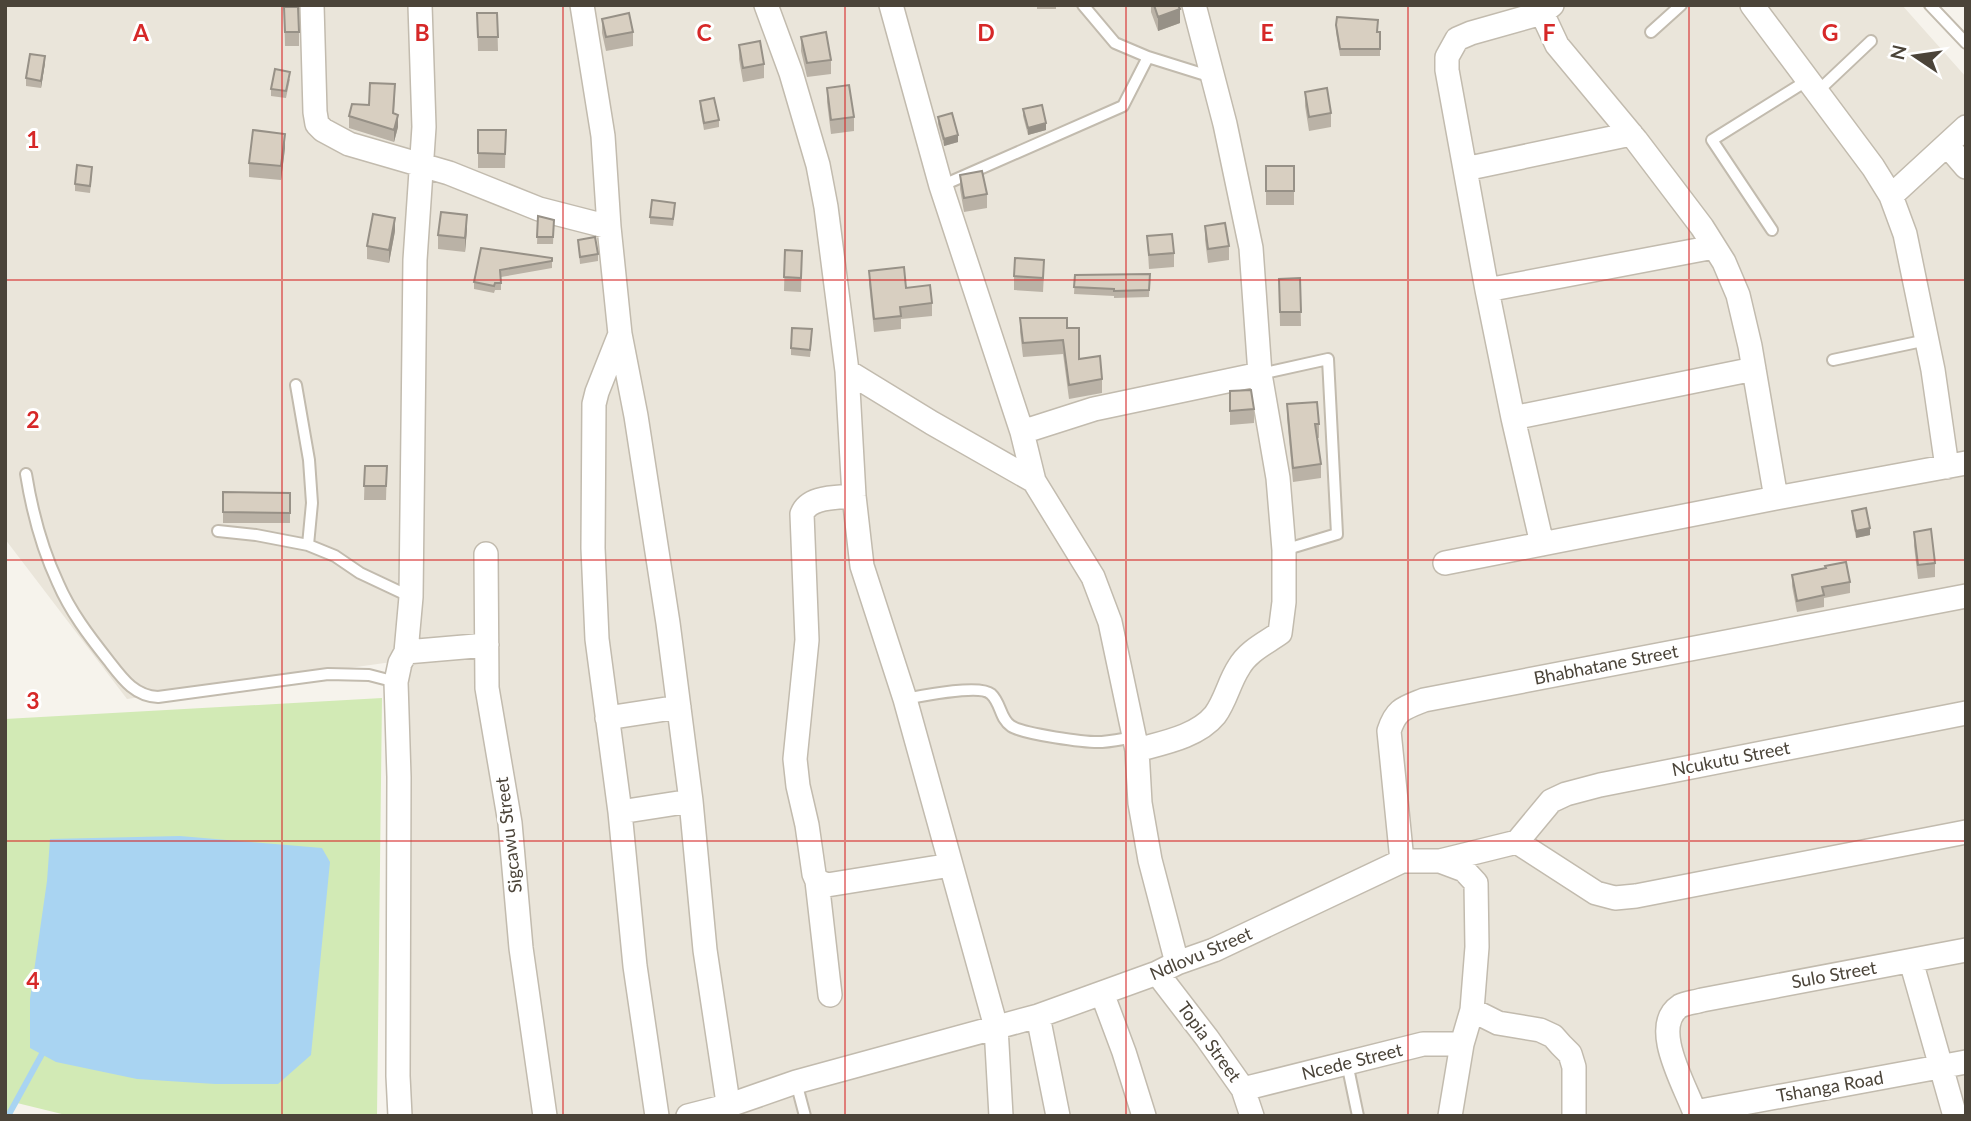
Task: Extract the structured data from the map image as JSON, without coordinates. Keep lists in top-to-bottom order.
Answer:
{
  "streets": {
    "street": [
      "Bhabhatane Street",
      "Ncukutu Street",
      "Sigcawu Street",
      "Ndlovu Street",
      "Sulo Street",
      "Topia Street",
      "Ncede Street",
      "Tshanga Road"
    ]
  },
  "crossings": [
    ["Bhabhatane Street", "Ndlovu Street"],
    ["Ndlovu Street", "Topia Street"],
    ["Ndlovu Street", "Ncede Street"],
    ["Sulo Street", "Tshanga Road"],
    ["Topia Street", "Ncede Street"]
  ],
  "north": "left",
  "grid": {
    "columns": [
      "A",
      "B",
      "C",
      "D",
      "E",
      "F",
      "G"
    ],
    "rows": [
      "1",
      "2",
      "3",
      "4"
    ]
  }
}
